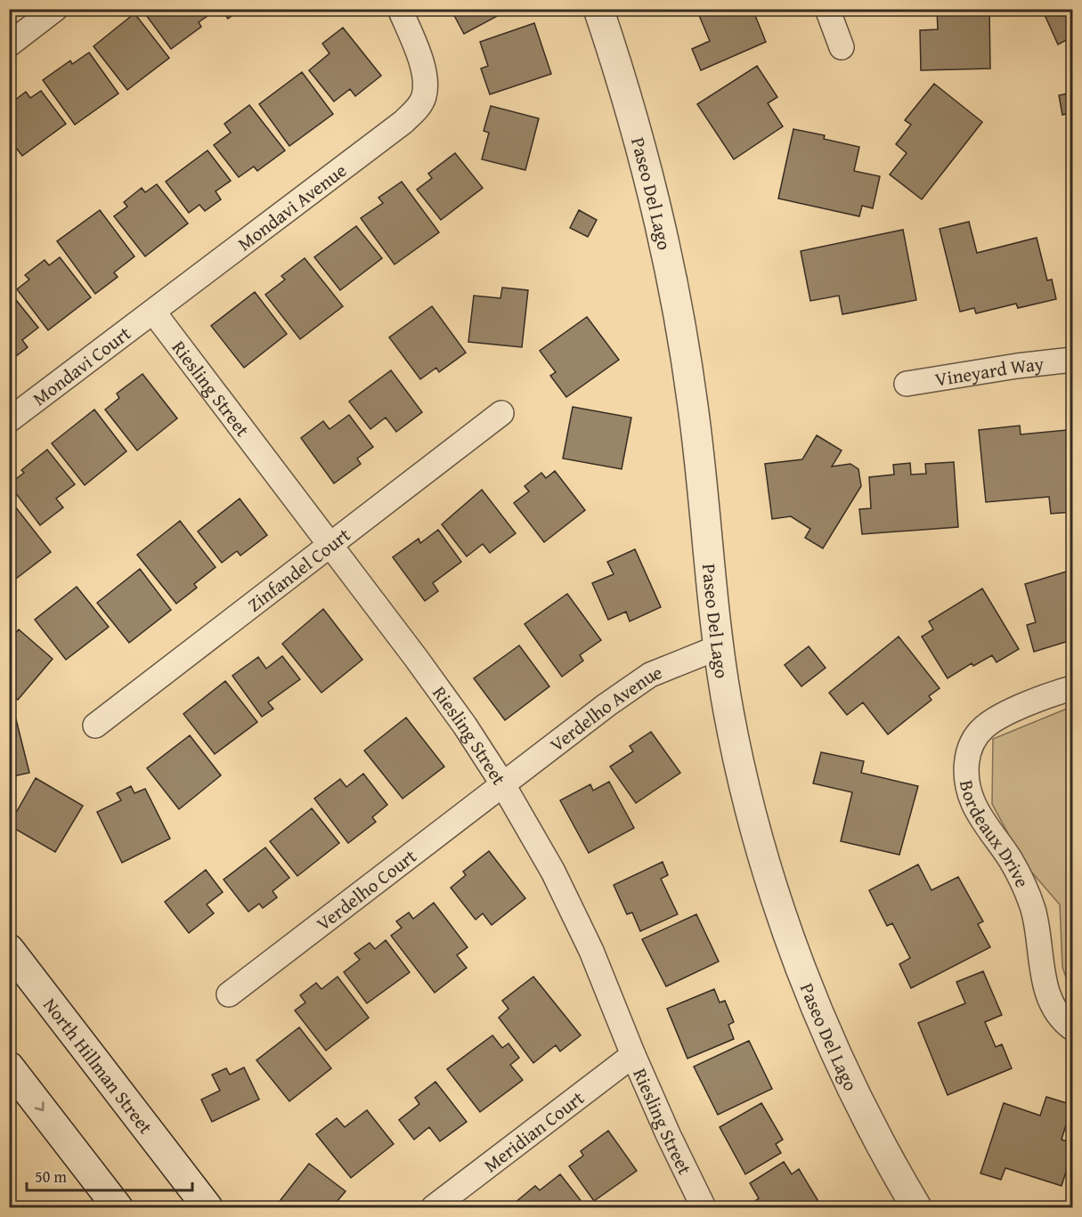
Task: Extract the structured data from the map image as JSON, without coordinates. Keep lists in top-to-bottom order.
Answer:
{
  "streets": {
    "street": [
      "Paseo Del Lago",
      "Mondavi Avenue",
      "Mondavi Court",
      "Vineyard Way",
      "Riesling Street",
      "Zinfandel Court",
      "Verdelho Avenue",
      "Bordeaux Drive",
      "Verdelho Court",
      "North Hillman Street",
      "Meridian Court"
    ]
  },
  "crossings": [
    ["Paseo Del Lago", "Verdelho Avenue"],
    ["Mondavi Avenue", "Mondavi Court"],
    ["Mondavi Avenue", "Riesling Street"],
    ["Mondavi Court", "Riesling Street"],
    ["Riesling Street", "Zinfandel Court"],
    ["Riesling Street", "Verdelho Avenue"],
    ["Riesling Street", "Verdelho Court"],
    ["Riesling Street", "Meridian Court"],
    ["Verdelho Avenue", "Verdelho Court"]
  ],
  "scale_bar": "50 m"
}
